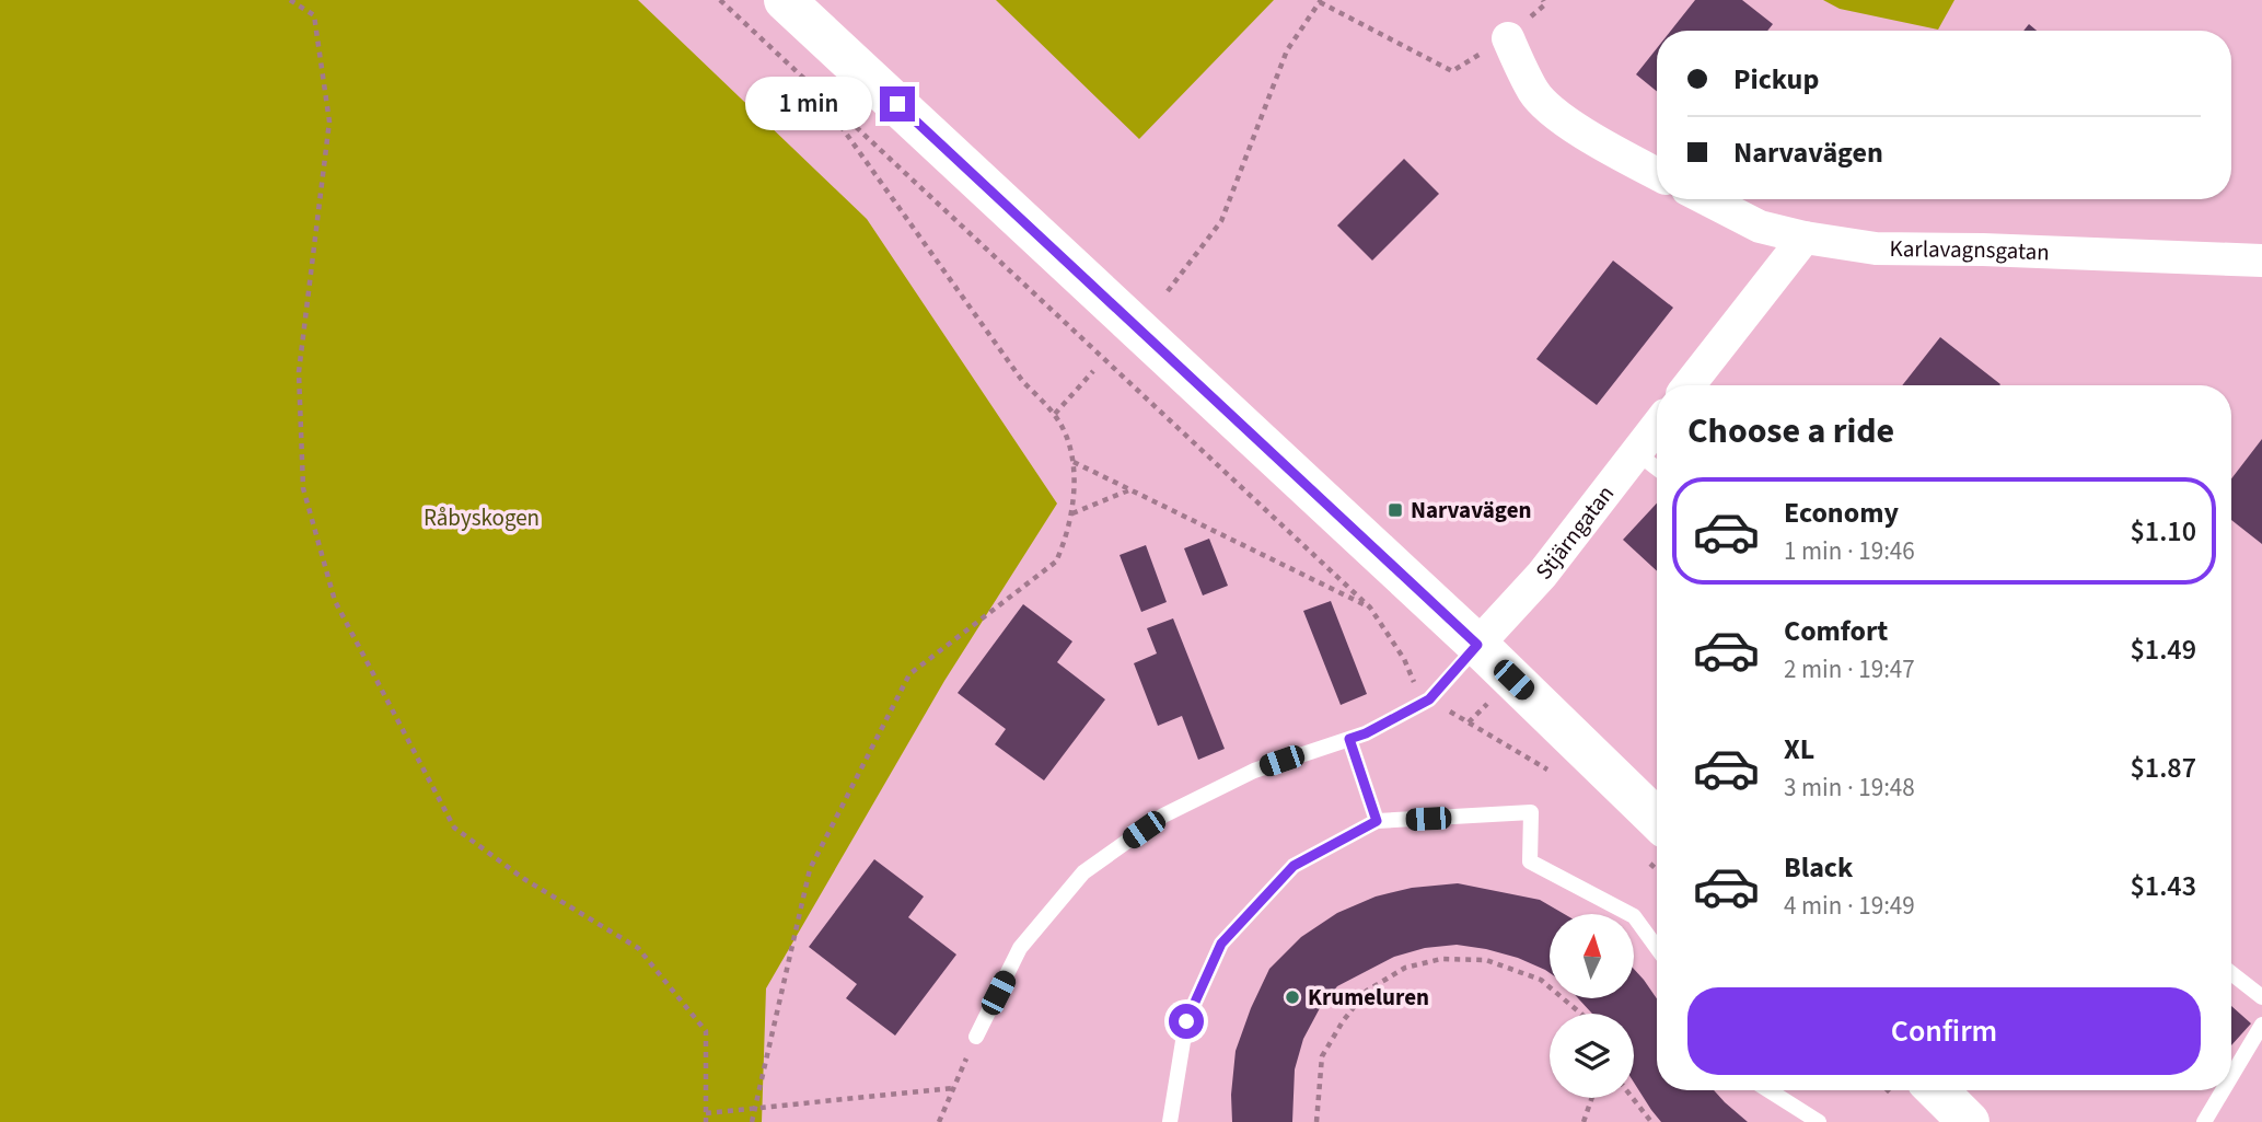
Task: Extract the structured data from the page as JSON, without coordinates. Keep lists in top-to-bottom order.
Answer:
{
  "streets": {
    "street": ["Karlavagnsgatan", "Stjärngatan"]
  },
  "parks": ["Råbyskogen"],
  "places": {
    "transit": ["Narvavägen"],
    "other": ["Krumeluren"]
  },
  "north": "top",
  "page": {
    "banner": ["Pickup", "Narvavägen"],
    "bubble": "1 min",
    "heading": "Choose a ride",
    "list": [
      {
        "name": "Economy",
        "note": "1 min · 19:46",
        "value": "$1.10"
      },
      {
        "name": "Comfort",
        "note": "2 min · 19:47",
        "value": "$1.49"
      },
      {
        "name": "XL",
        "note": "3 min · 19:48",
        "value": "$1.87"
      },
      {
        "name": "Black",
        "note": "4 min · 19:49",
        "value": "$1.43"
      }
    ],
    "buttons": "Confirm"
  }
}
